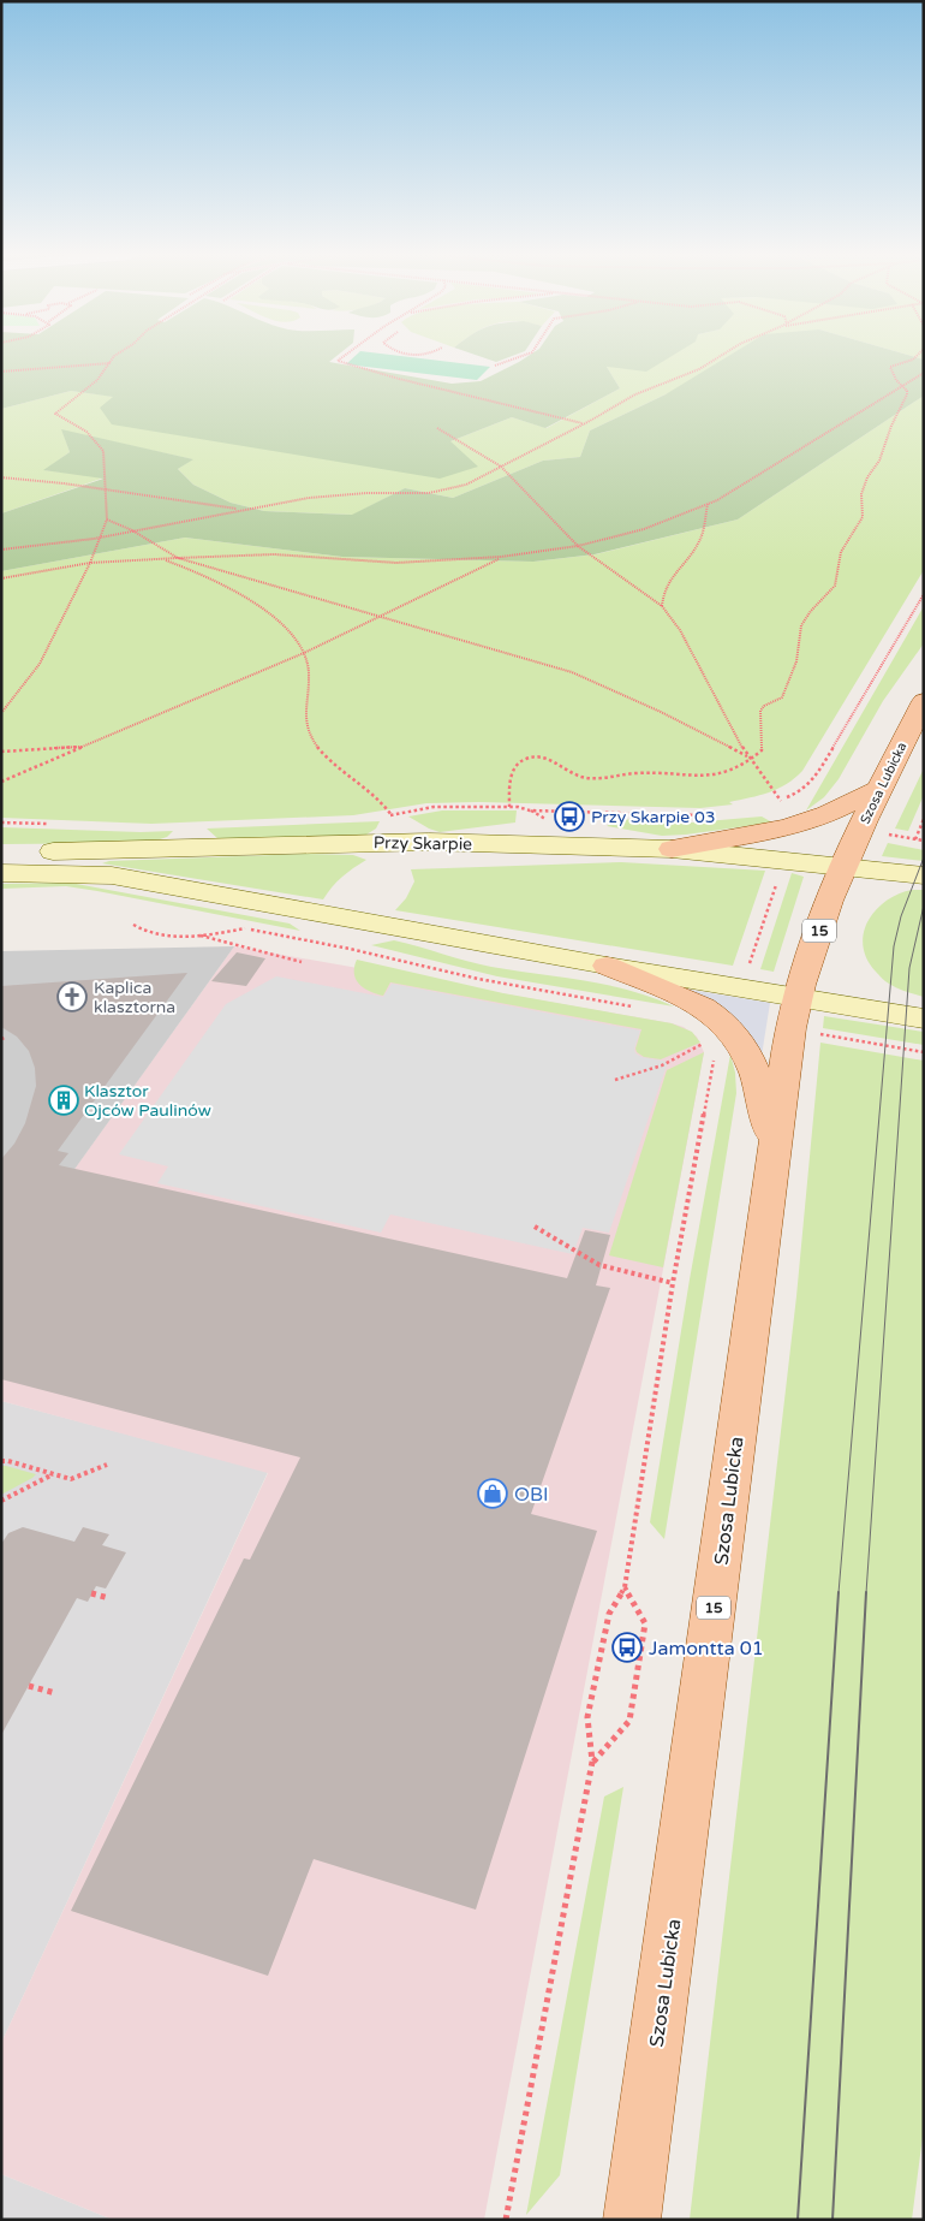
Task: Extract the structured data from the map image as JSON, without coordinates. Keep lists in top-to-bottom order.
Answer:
{
  "streets": {
    "main road": ["Szosa Lubicka", "15"],
    "street": ["Przy Skarpie"]
  },
  "crossings": [
    ["Szosa Lubicka", "Przy Skarpie"],
    ["Szosa Lubicka", "15"],
    ["Przy Skarpie", "15"]
  ],
  "places": {
    "bus stop": ["Przy Skarpie 03", "Jamontta 01"],
    "church": ["Kaplica klasztorna"],
    "building": ["Klasztor Ojców Paulinów"],
    "shop": ["OBI"]
  }
}
